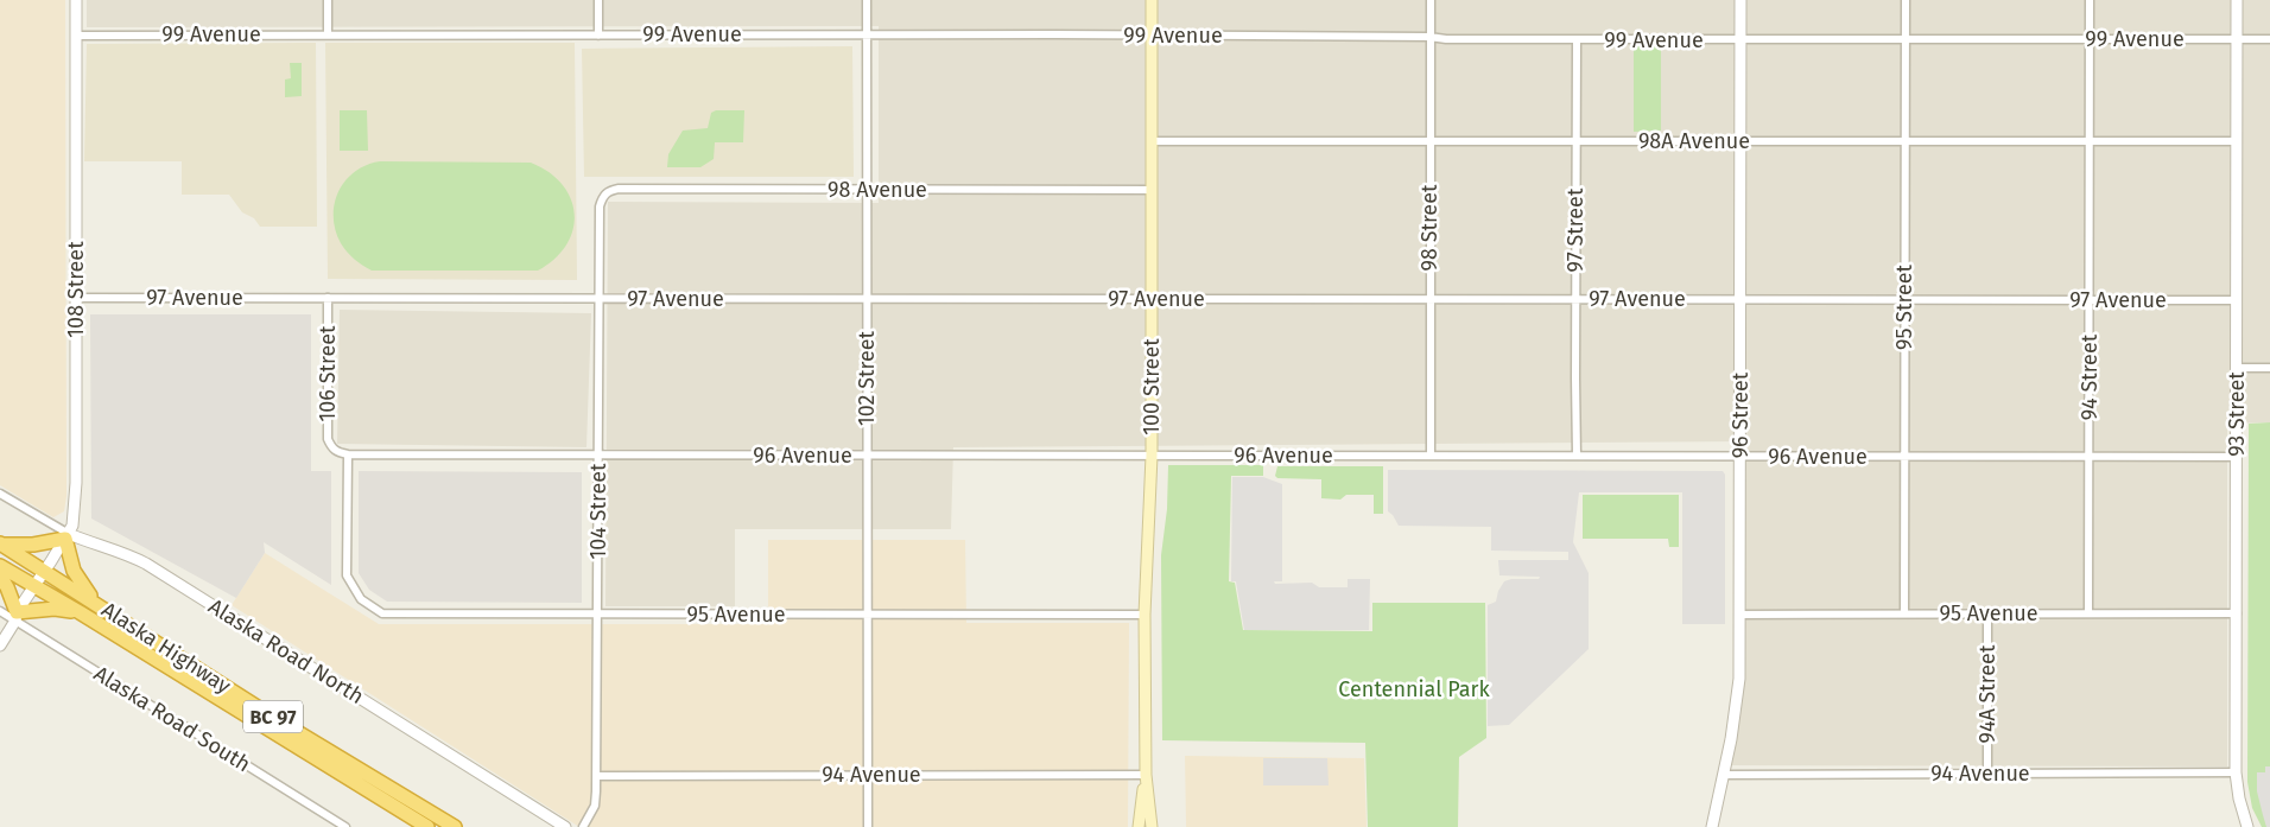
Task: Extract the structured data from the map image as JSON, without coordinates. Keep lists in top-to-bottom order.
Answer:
{
  "streets": {
    "highway": ["Alaska Highway", "BC 97"],
    "main road": ["100 Street"],
    "street": [
      "99 Avenue",
      "98A Avenue",
      "98 Avenue",
      "98 Street",
      "97 Street",
      "108 Street",
      "97 Avenue",
      "95 Street",
      "106 Street",
      "94 Street",
      "102 Street",
      "93 Street",
      "96 Street",
      "96 Avenue",
      "104 Street",
      "95 Avenue",
      "Alaska Road North",
      "94A Street",
      "Alaska Road South",
      "94 Avenue"
    ]
  },
  "crossings": [
    ["99 Avenue", "98 Street"],
    ["99 Avenue", "97 Street"],
    ["99 Avenue", "108 Street"],
    ["99 Avenue", "95 Street"],
    ["99 Avenue", "94 Street"],
    ["99 Avenue", "102 Street"],
    ["99 Avenue", "100 Street"],
    ["99 Avenue", "93 Street"],
    ["99 Avenue", "96 Street"],
    ["98A Avenue", "98 Street"],
    ["98A Avenue", "97 Street"],
    ["98A Avenue", "95 Street"],
    ["98A Avenue", "94 Street"],
    ["98A Avenue", "100 Street"],
    ["98A Avenue", "93 Street"],
    ["98A Avenue", "96 Street"],
    ["98 Avenue", "102 Street"],
    ["98 Avenue", "100 Street"],
    ["98 Avenue", "104 Street"],
    ["98 Street", "97 Avenue"],
    ["98 Street", "96 Avenue"],
    ["97 Street", "97 Avenue"],
    ["97 Street", "96 Avenue"],
    ["108 Street", "97 Avenue"],
    ["108 Street", "Alaska Highway"],
    ["108 Street", "Alaska Road North"],
    ["108 Street", "Alaska Road South"],
    ["97 Avenue", "95 Street"],
    ["97 Avenue", "106 Street"],
    ["97 Avenue", "94 Street"],
    ["97 Avenue", "102 Street"],
    ["97 Avenue", "100 Street"],
    ["97 Avenue", "93 Street"],
    ["97 Avenue", "96 Street"],
    ["97 Avenue", "104 Street"],
    ["95 Street", "96 Avenue"],
    ["95 Street", "95 Avenue"],
    ["106 Street", "96 Avenue"],
    ["94 Street", "96 Avenue"],
    ["94 Street", "95 Avenue"],
    ["102 Street", "96 Avenue"],
    ["102 Street", "95 Avenue"],
    ["102 Street", "94 Avenue"],
    ["100 Street", "96 Avenue"],
    ["100 Street", "95 Avenue"],
    ["100 Street", "94 Avenue"],
    ["93 Street", "96 Avenue"],
    ["93 Street", "95 Avenue"],
    ["93 Street", "94 Avenue"],
    ["96 Street", "96 Avenue"],
    ["96 Street", "95 Avenue"],
    ["96 Street", "94 Avenue"],
    ["96 Avenue", "104 Street"],
    ["96 Avenue", "95 Avenue"],
    ["104 Street", "95 Avenue"],
    ["104 Street", "94 Avenue"],
    ["95 Avenue", "94A Street"],
    ["94A Street", "94 Avenue"]
  ],
  "parks": ["Centennial Park"]
}
